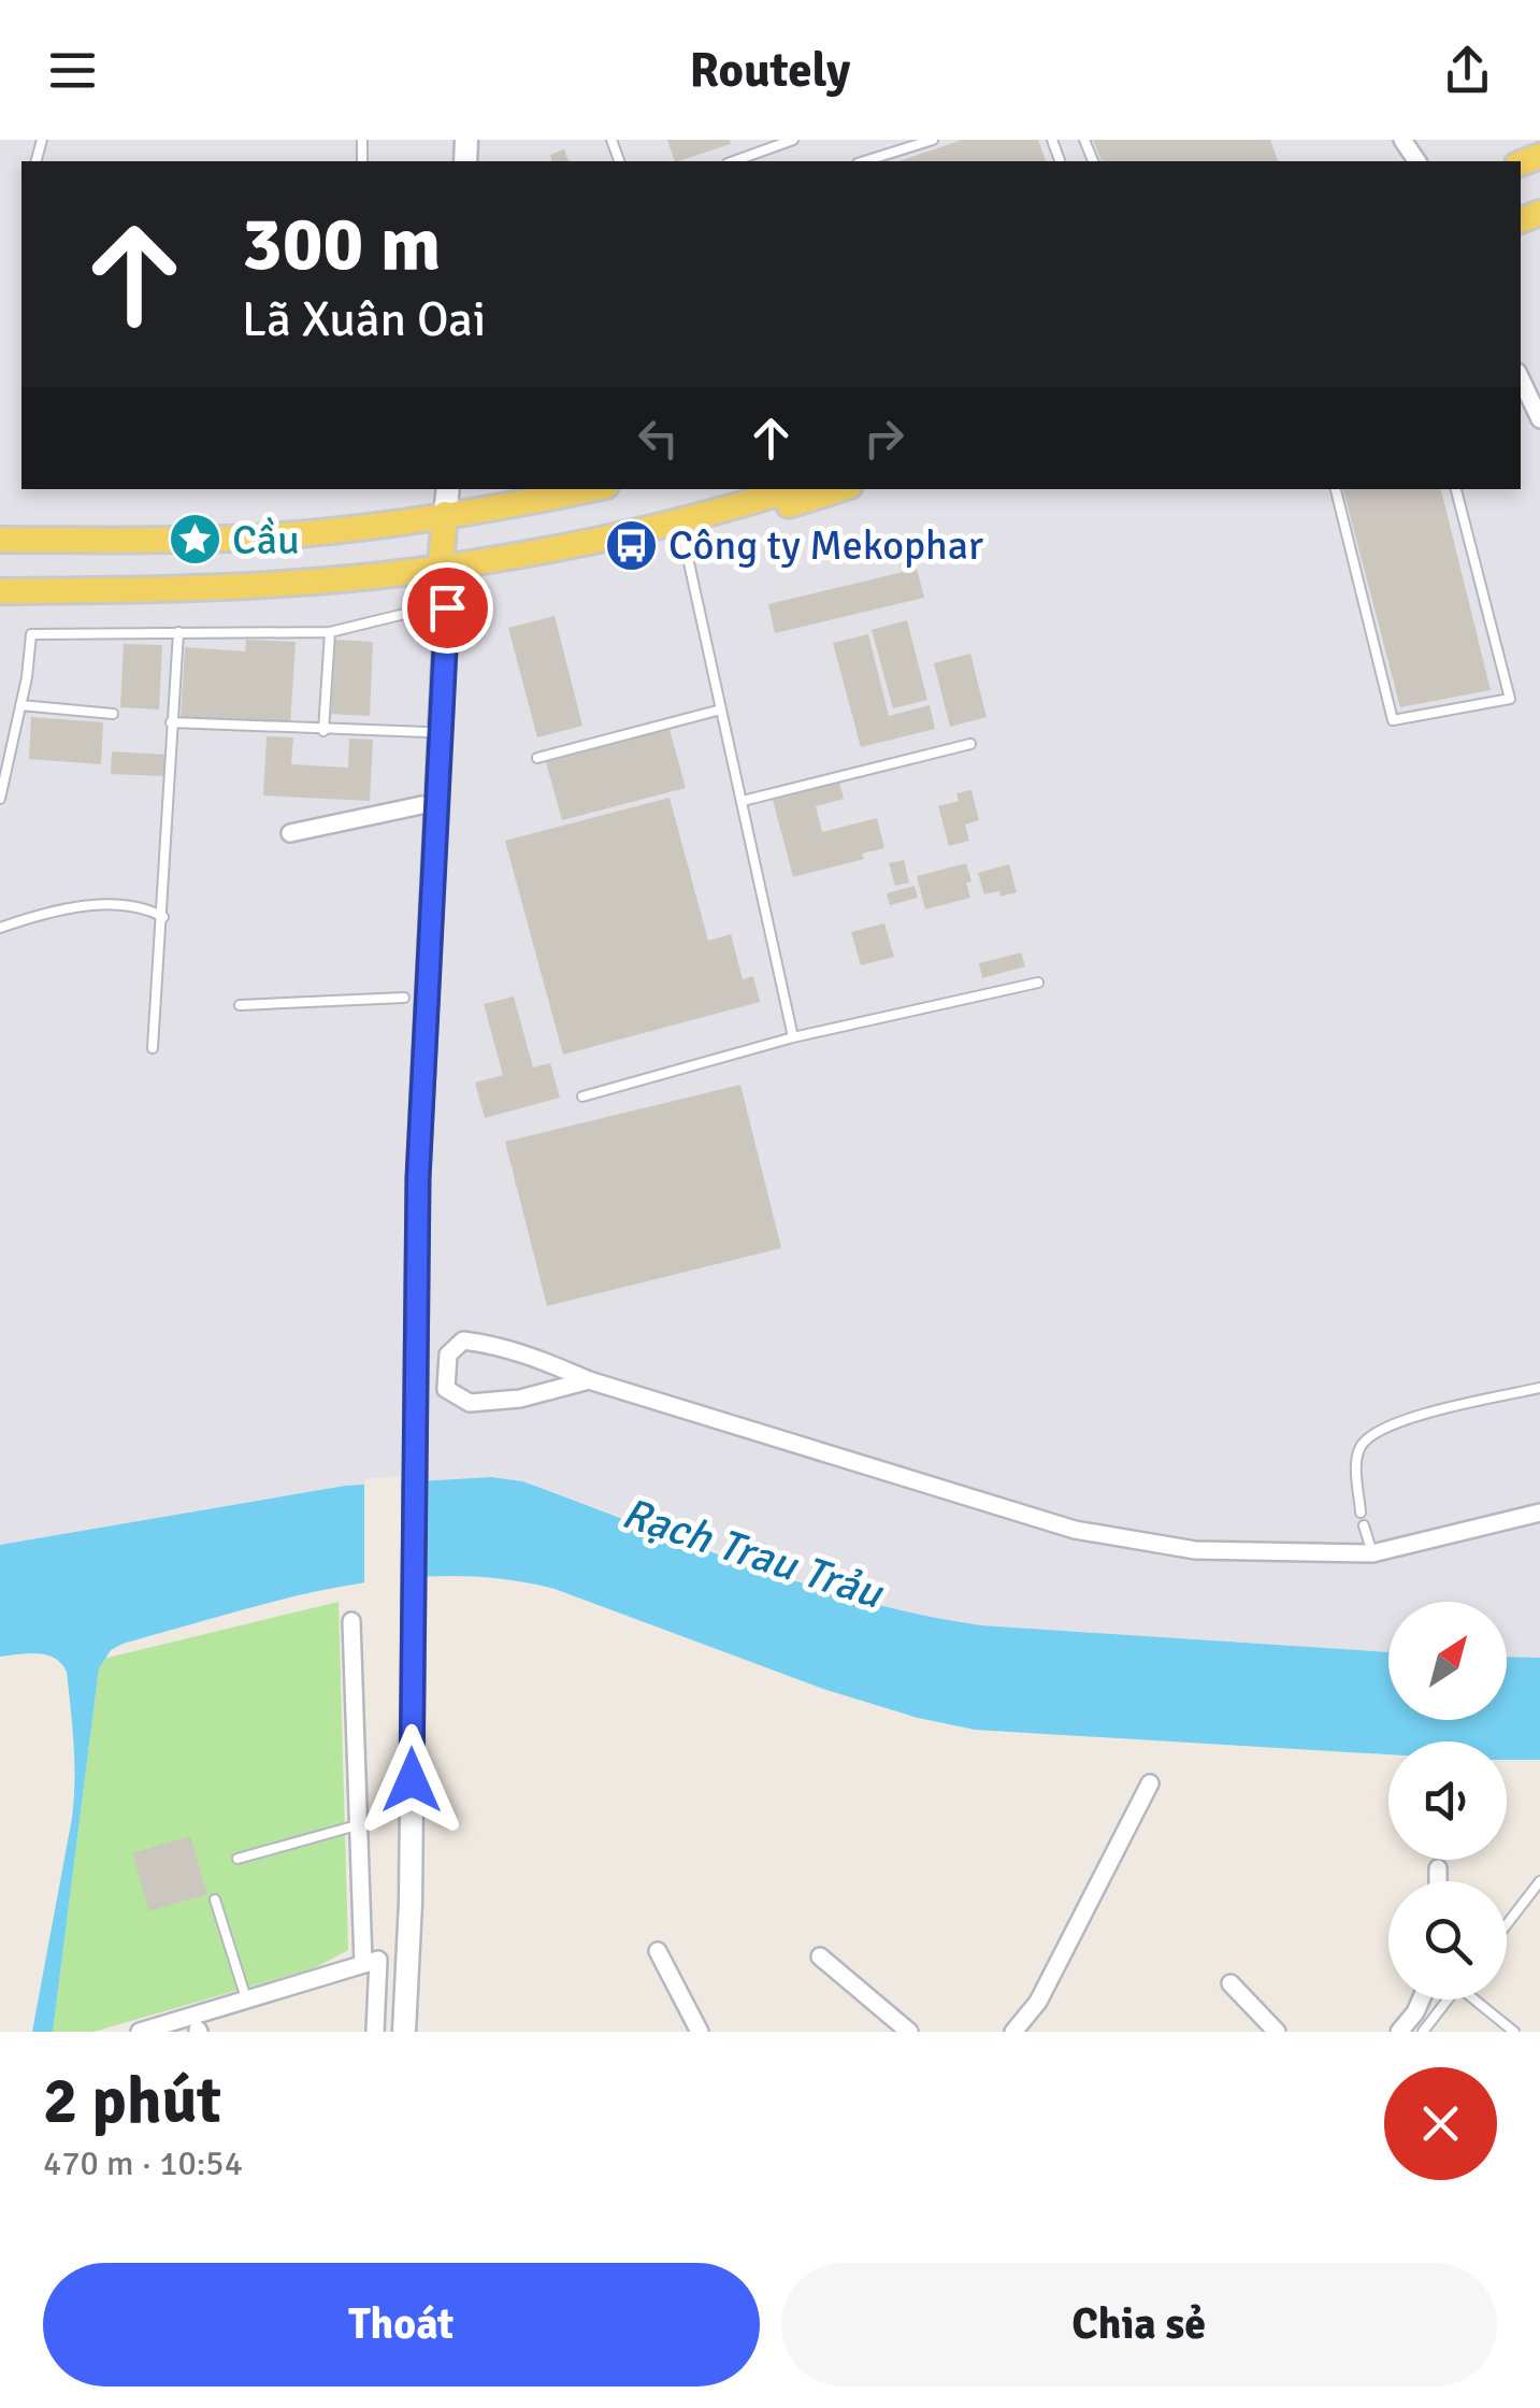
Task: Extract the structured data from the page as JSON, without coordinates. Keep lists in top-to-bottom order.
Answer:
{
  "water": ["Rạch Trau Trảu"],
  "places": {
    "place": ["Cầu"],
    "bus stop": ["Công ty Mekophar"]
  },
  "north": "top right",
  "page": {
    "header": "Routely",
    "turn": ["300 m", "Lã Xuân Oai"],
    "heading": ["2 phút", "470 m · 10:54"],
    "buttons": ["Thoát", "Chia sẻ"]
  }
}
